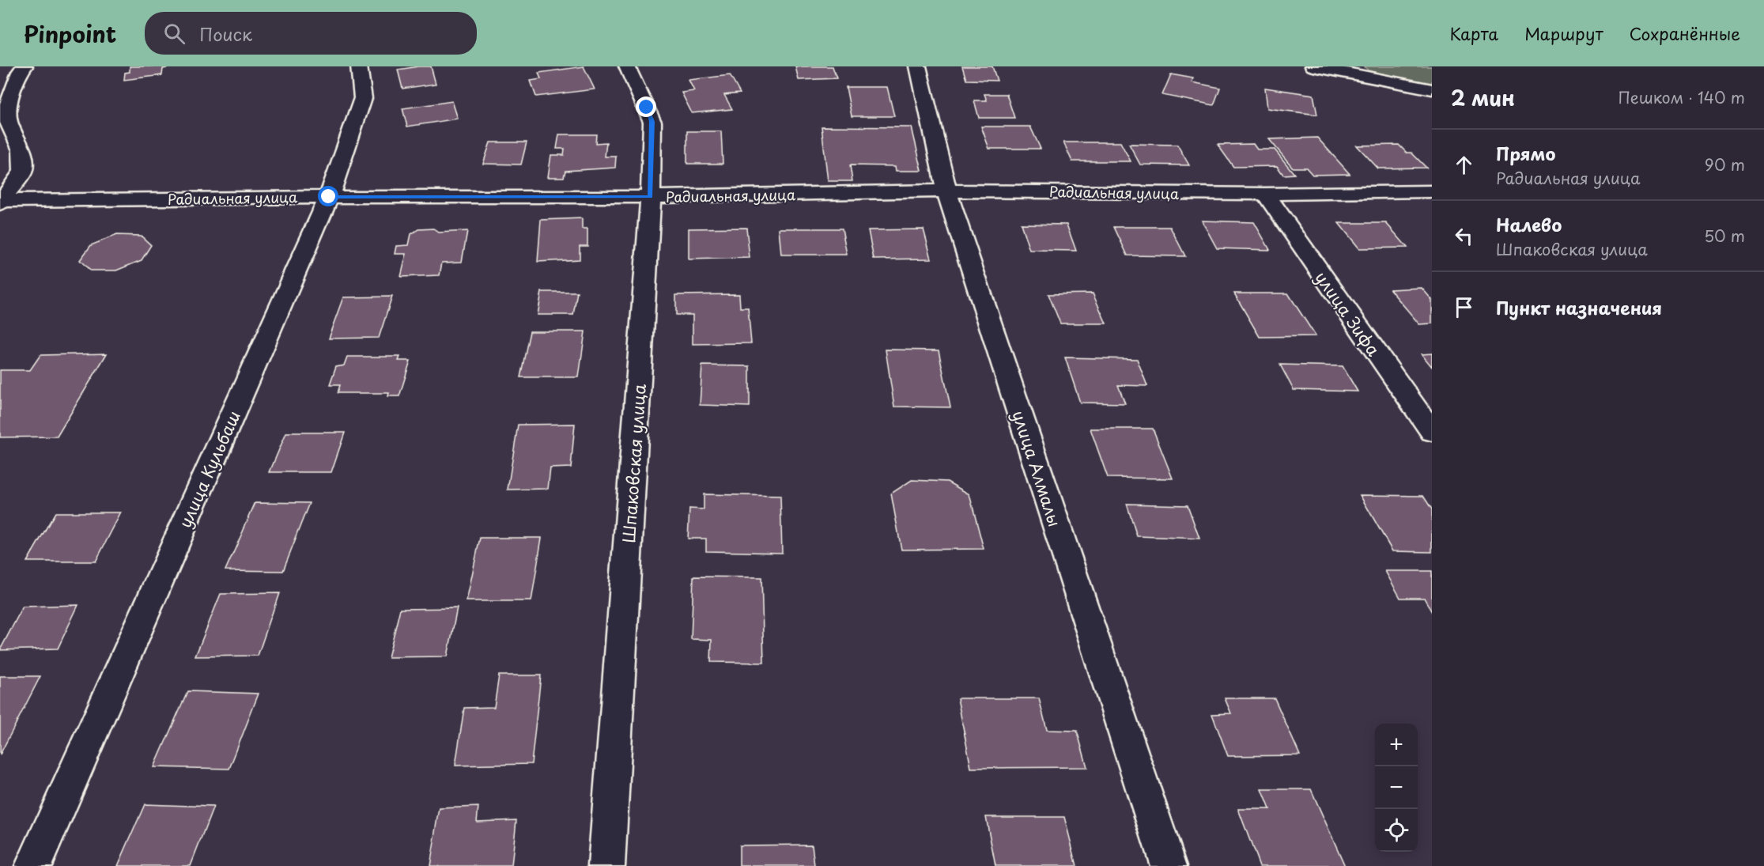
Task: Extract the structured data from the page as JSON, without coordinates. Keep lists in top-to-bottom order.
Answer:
{
  "streets": {
    "street": [
      "Радиальная улица",
      "улица Зифа",
      "Шпаковская улица",
      "улица Алмалы",
      "улица Кульбаш"
    ]
  },
  "crossings": [
    ["Радиальная улица", "улица Зифа"],
    ["Радиальная улица", "Шпаковская улица"],
    ["Радиальная улица", "улица Алмалы"],
    ["Радиальная улица", "улица Кульбаш"]
  ],
  "page": {
    "header": "Pinpoint",
    "search": "Поиск",
    "nav": ["Карта", "Маршрут", "Сохранённые"],
    "heading": ["2 мин", "Пешком · 140 m"],
    "list": [
      ["Прямо", "Радиальная улица", "90 m"],
      ["Налево", "Шпаковская улица", "50 m"],
      "Пункт назначения"
    ],
    "map_buttons": ["+", "−"]
  }
}
